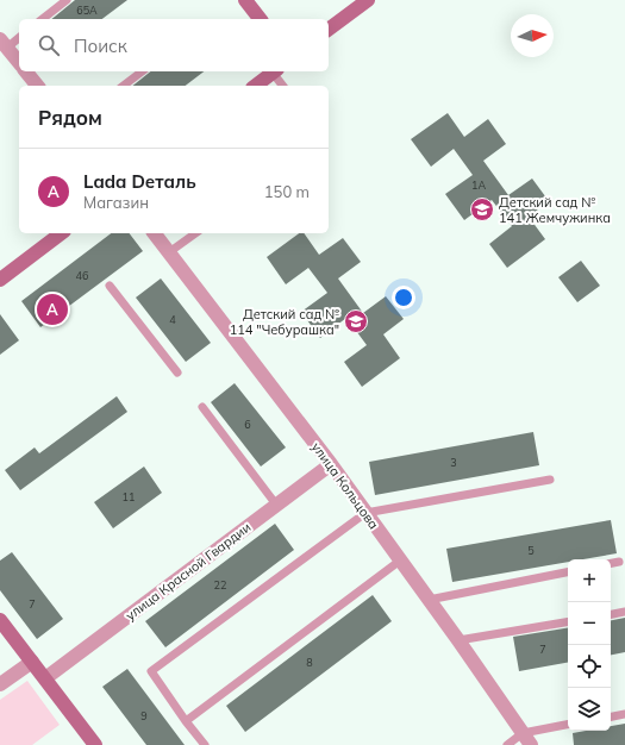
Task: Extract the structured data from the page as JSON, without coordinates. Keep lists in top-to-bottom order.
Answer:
{
  "streets": {
    "street": ["улица Кольцова", "улица Красной Гвардии"]
  },
  "crossings": [
    ["улица Кольцова", "улица Красной Гвардии"]
  ],
  "places": {
    "school or university": ["Детский сад № 141 Жемчужинка", "Детский сад № 114 \"Чебурашка\""]
  },
  "house_numbers": [
    "65А",
    "1А",
    "46",
    "4",
    "6",
    "3",
    "11",
    "5",
    "22",
    "7",
    "7",
    "8",
    "9"
  ],
  "north": "right",
  "page": {
    "search": "Поиск",
    "heading": "Рядом",
    "list": [
      {
        "mark": "A",
        "name": "Lada Dеталь",
        "note": "Магазин",
        "value": "150 m"
      }
    ],
    "pins": "A",
    "map_buttons": ["+", "−"]
  }
}
